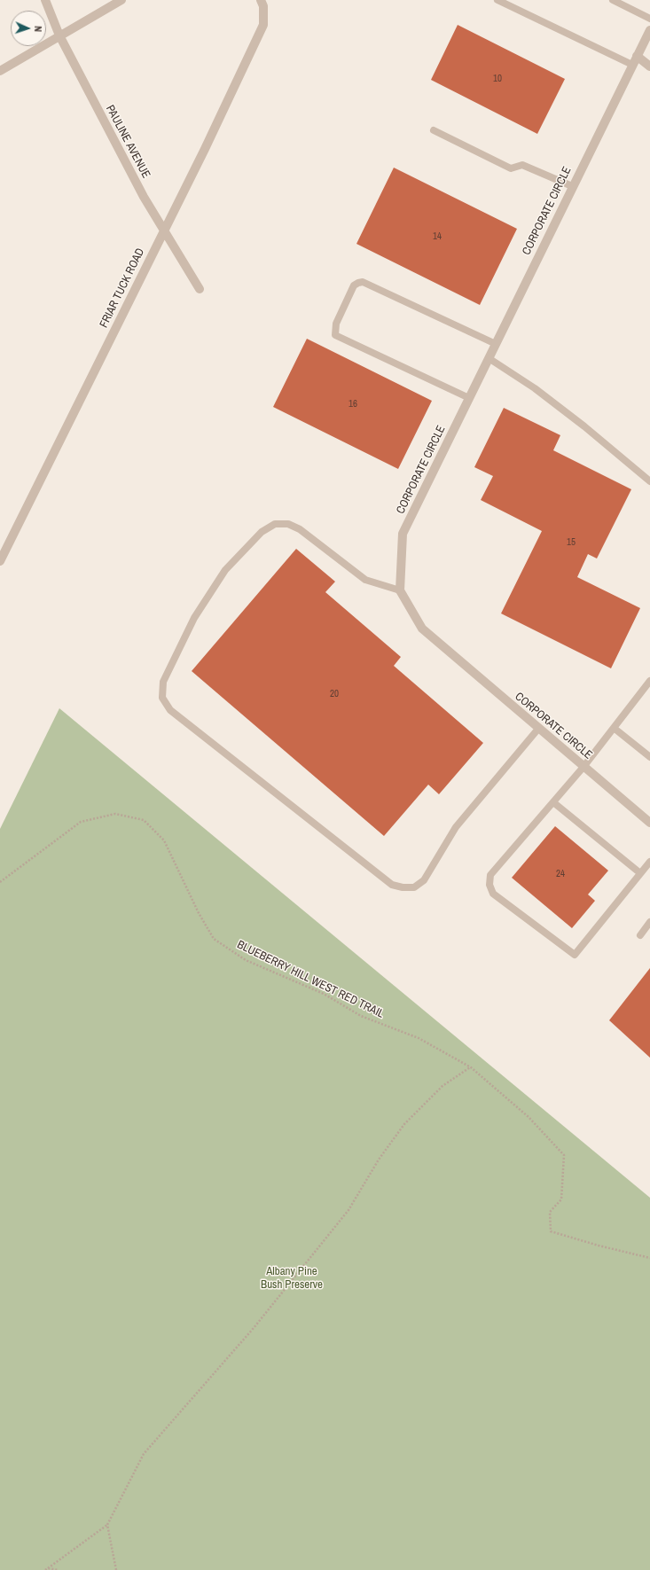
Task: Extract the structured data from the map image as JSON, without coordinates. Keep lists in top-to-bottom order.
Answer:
{
  "streets": {
    "street": ["PAULINE AVENUE", "CORPORATE CIRCLE", "FRIAR TUCK ROAD"],
    "path": ["BLUEBERRY HILL WEST RED TRAIL"]
  },
  "crossings": [
    ["PAULINE AVENUE", "FRIAR TUCK ROAD"]
  ],
  "parks": ["Albany Pine Bush Preserve"],
  "house_numbers": [
    "10",
    "14",
    "16",
    "15",
    "20",
    "24"
  ],
  "north": "right"
}
